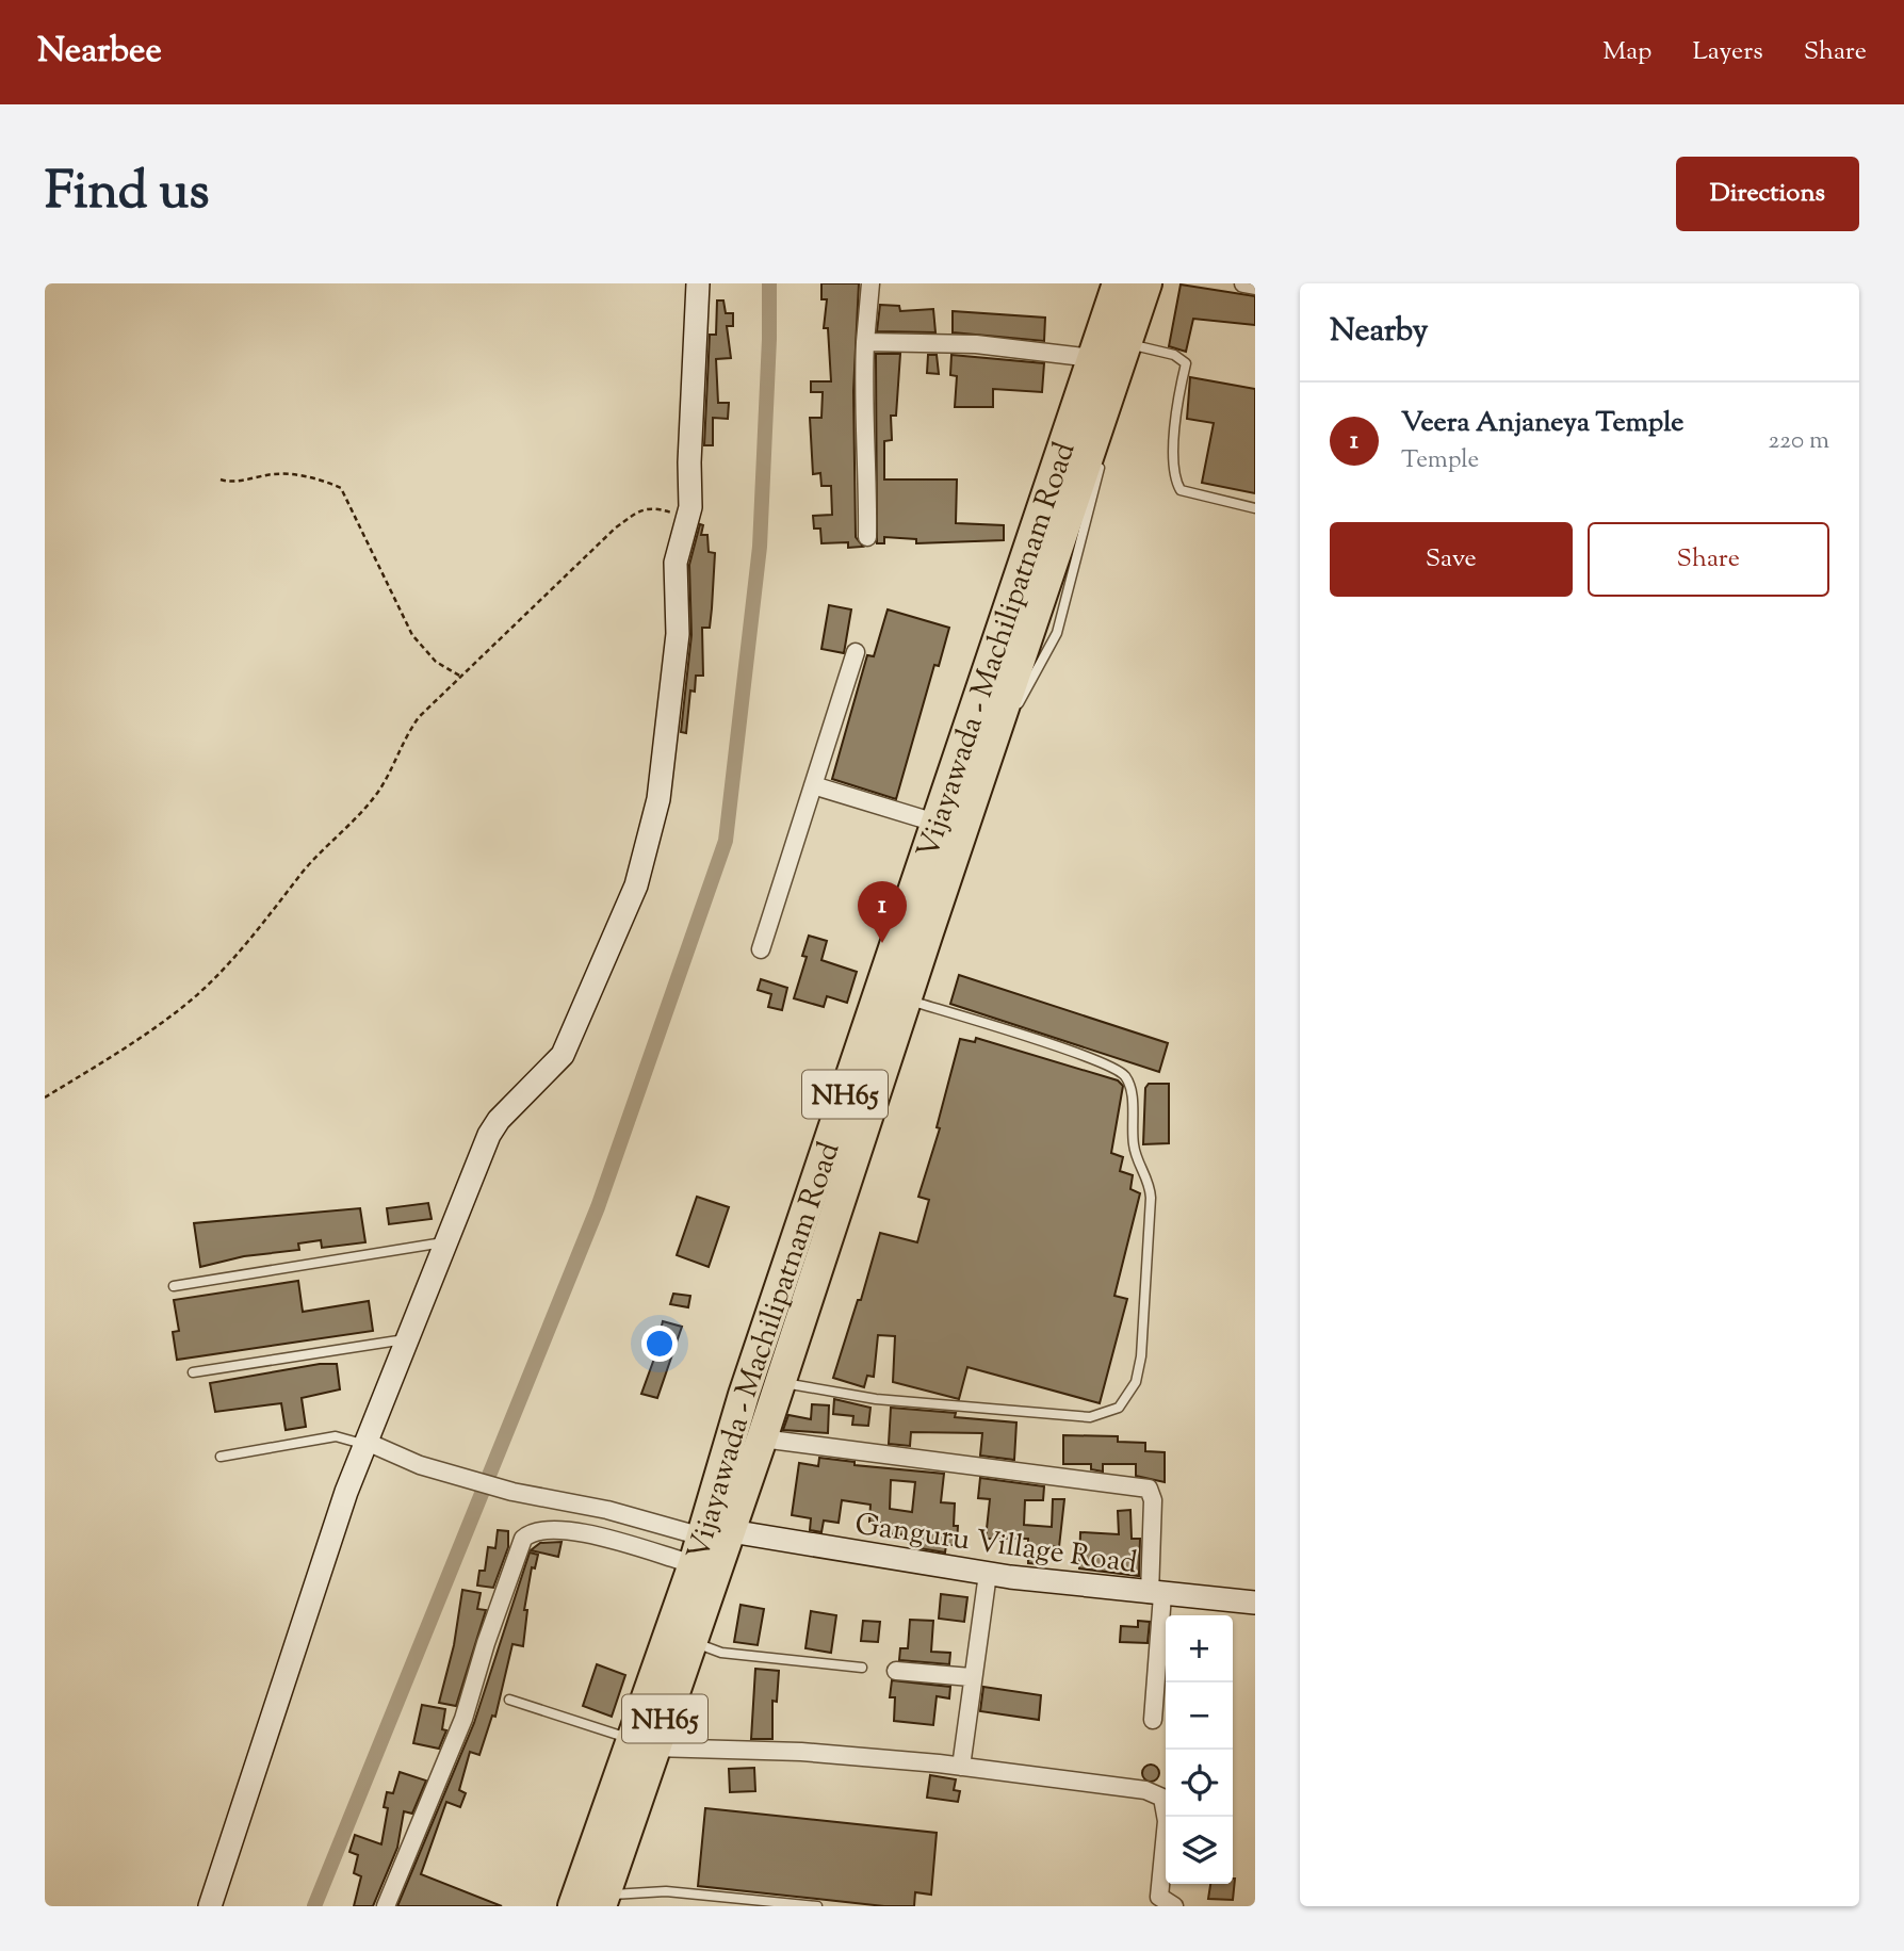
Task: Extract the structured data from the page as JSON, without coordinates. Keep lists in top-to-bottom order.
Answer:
{
  "streets": {
    "highway": ["Vijayawada - Machilipatnam Road", "NH65"],
    "street": ["Ganguru Village Road"]
  },
  "crossings": [
    ["Vijayawada - Machilipatnam Road", "Ganguru Village Road"]
  ],
  "page": {
    "header": "Nearbee",
    "nav": ["Map", "Layers", "Share"],
    "title": "Find us",
    "buttons": [
      "Directions",
      ["Save", "Share"]
    ],
    "heading": "Nearby",
    "list": [
      {
        "mark": "1",
        "name": "Veera Anjaneya Temple",
        "note": "Temple",
        "value": "220 m"
      }
    ],
    "pins": "1",
    "map_buttons": ["+", "−"]
  }
}
